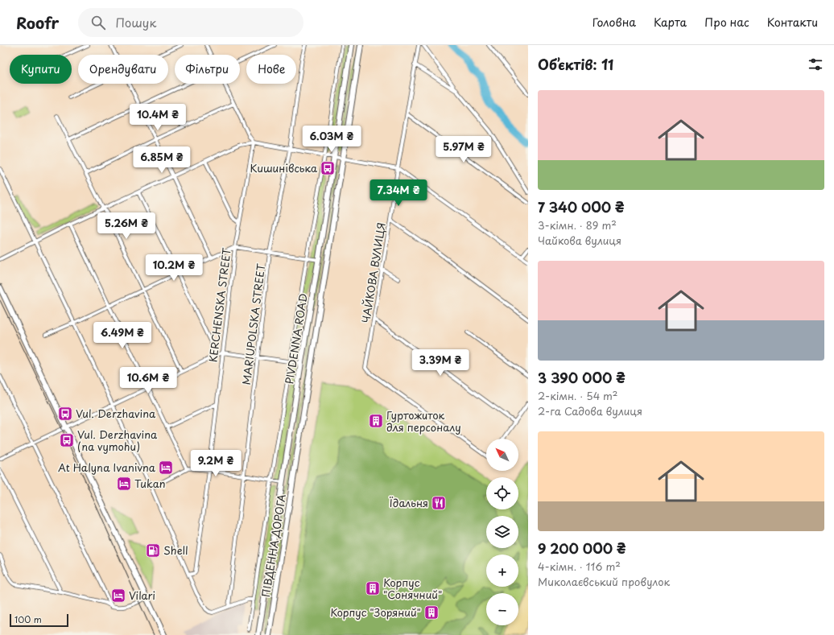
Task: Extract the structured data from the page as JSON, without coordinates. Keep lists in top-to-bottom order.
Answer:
{
  "streets": {
    "main road": ["PIVDENNA ROAD", "ПІВДЕННА ДОРОГА"],
    "street": ["ЧАЙКОВА ВУЛИЦЯ", "KERCHENSKA STREET", "MARIUPOLSKA STREET"]
  },
  "places": {
    "bus stop": ["Кишинівська", "Vul. Derzhavina", "Vul. Derzhavina (na vymohu)"],
    "building": ["Гуртожиток для персоналу", "Корпус \"Сонячний\"", "Корпус \"Зоряний\""],
    "hotel": ["At Halyna Ivanivna", "Tukan", "Vilari"],
    "restaurant": ["Їдальня"],
    "fuel station": ["Shell"]
  },
  "scale_bar": "100 m",
  "north": "top left",
  "page": {
    "header": "Roofr",
    "search": "Пошук",
    "nav": [
      "Головна",
      "Карта",
      "Про нас",
      "Контакти"
    ],
    "heading": "Об’єктів: 11",
    "chip": [
      "Купити",
      "Орендувати",
      "Фільтри",
      "Нове"
    ],
    "list": [
      {
        "name": "7 340 000 ₴",
        "note": "3-кімн. · 89 m² · Чайкова вулиця"
      },
      {
        "name": "3 390 000 ₴",
        "note": "2-кімн. · 54 m² · 2-га Садова вулиця"
      },
      {
        "name": "9 200 000 ₴",
        "note": "4-кімн. · 116 m² · Миколаєвський провулок"
      }
    ],
    "price": [
      "10.4M ₴",
      "6.03M ₴",
      "5.97M ₴",
      "6.85M ₴",
      "7.34M ₴",
      "5.26M ₴",
      "10.2M ₴",
      "6.49M ₴",
      "3.39M ₴",
      "10.6M ₴",
      "9.2M ₴"
    ],
    "map_buttons": ["+", "−"],
    "scale": "100 m"
  }
}
